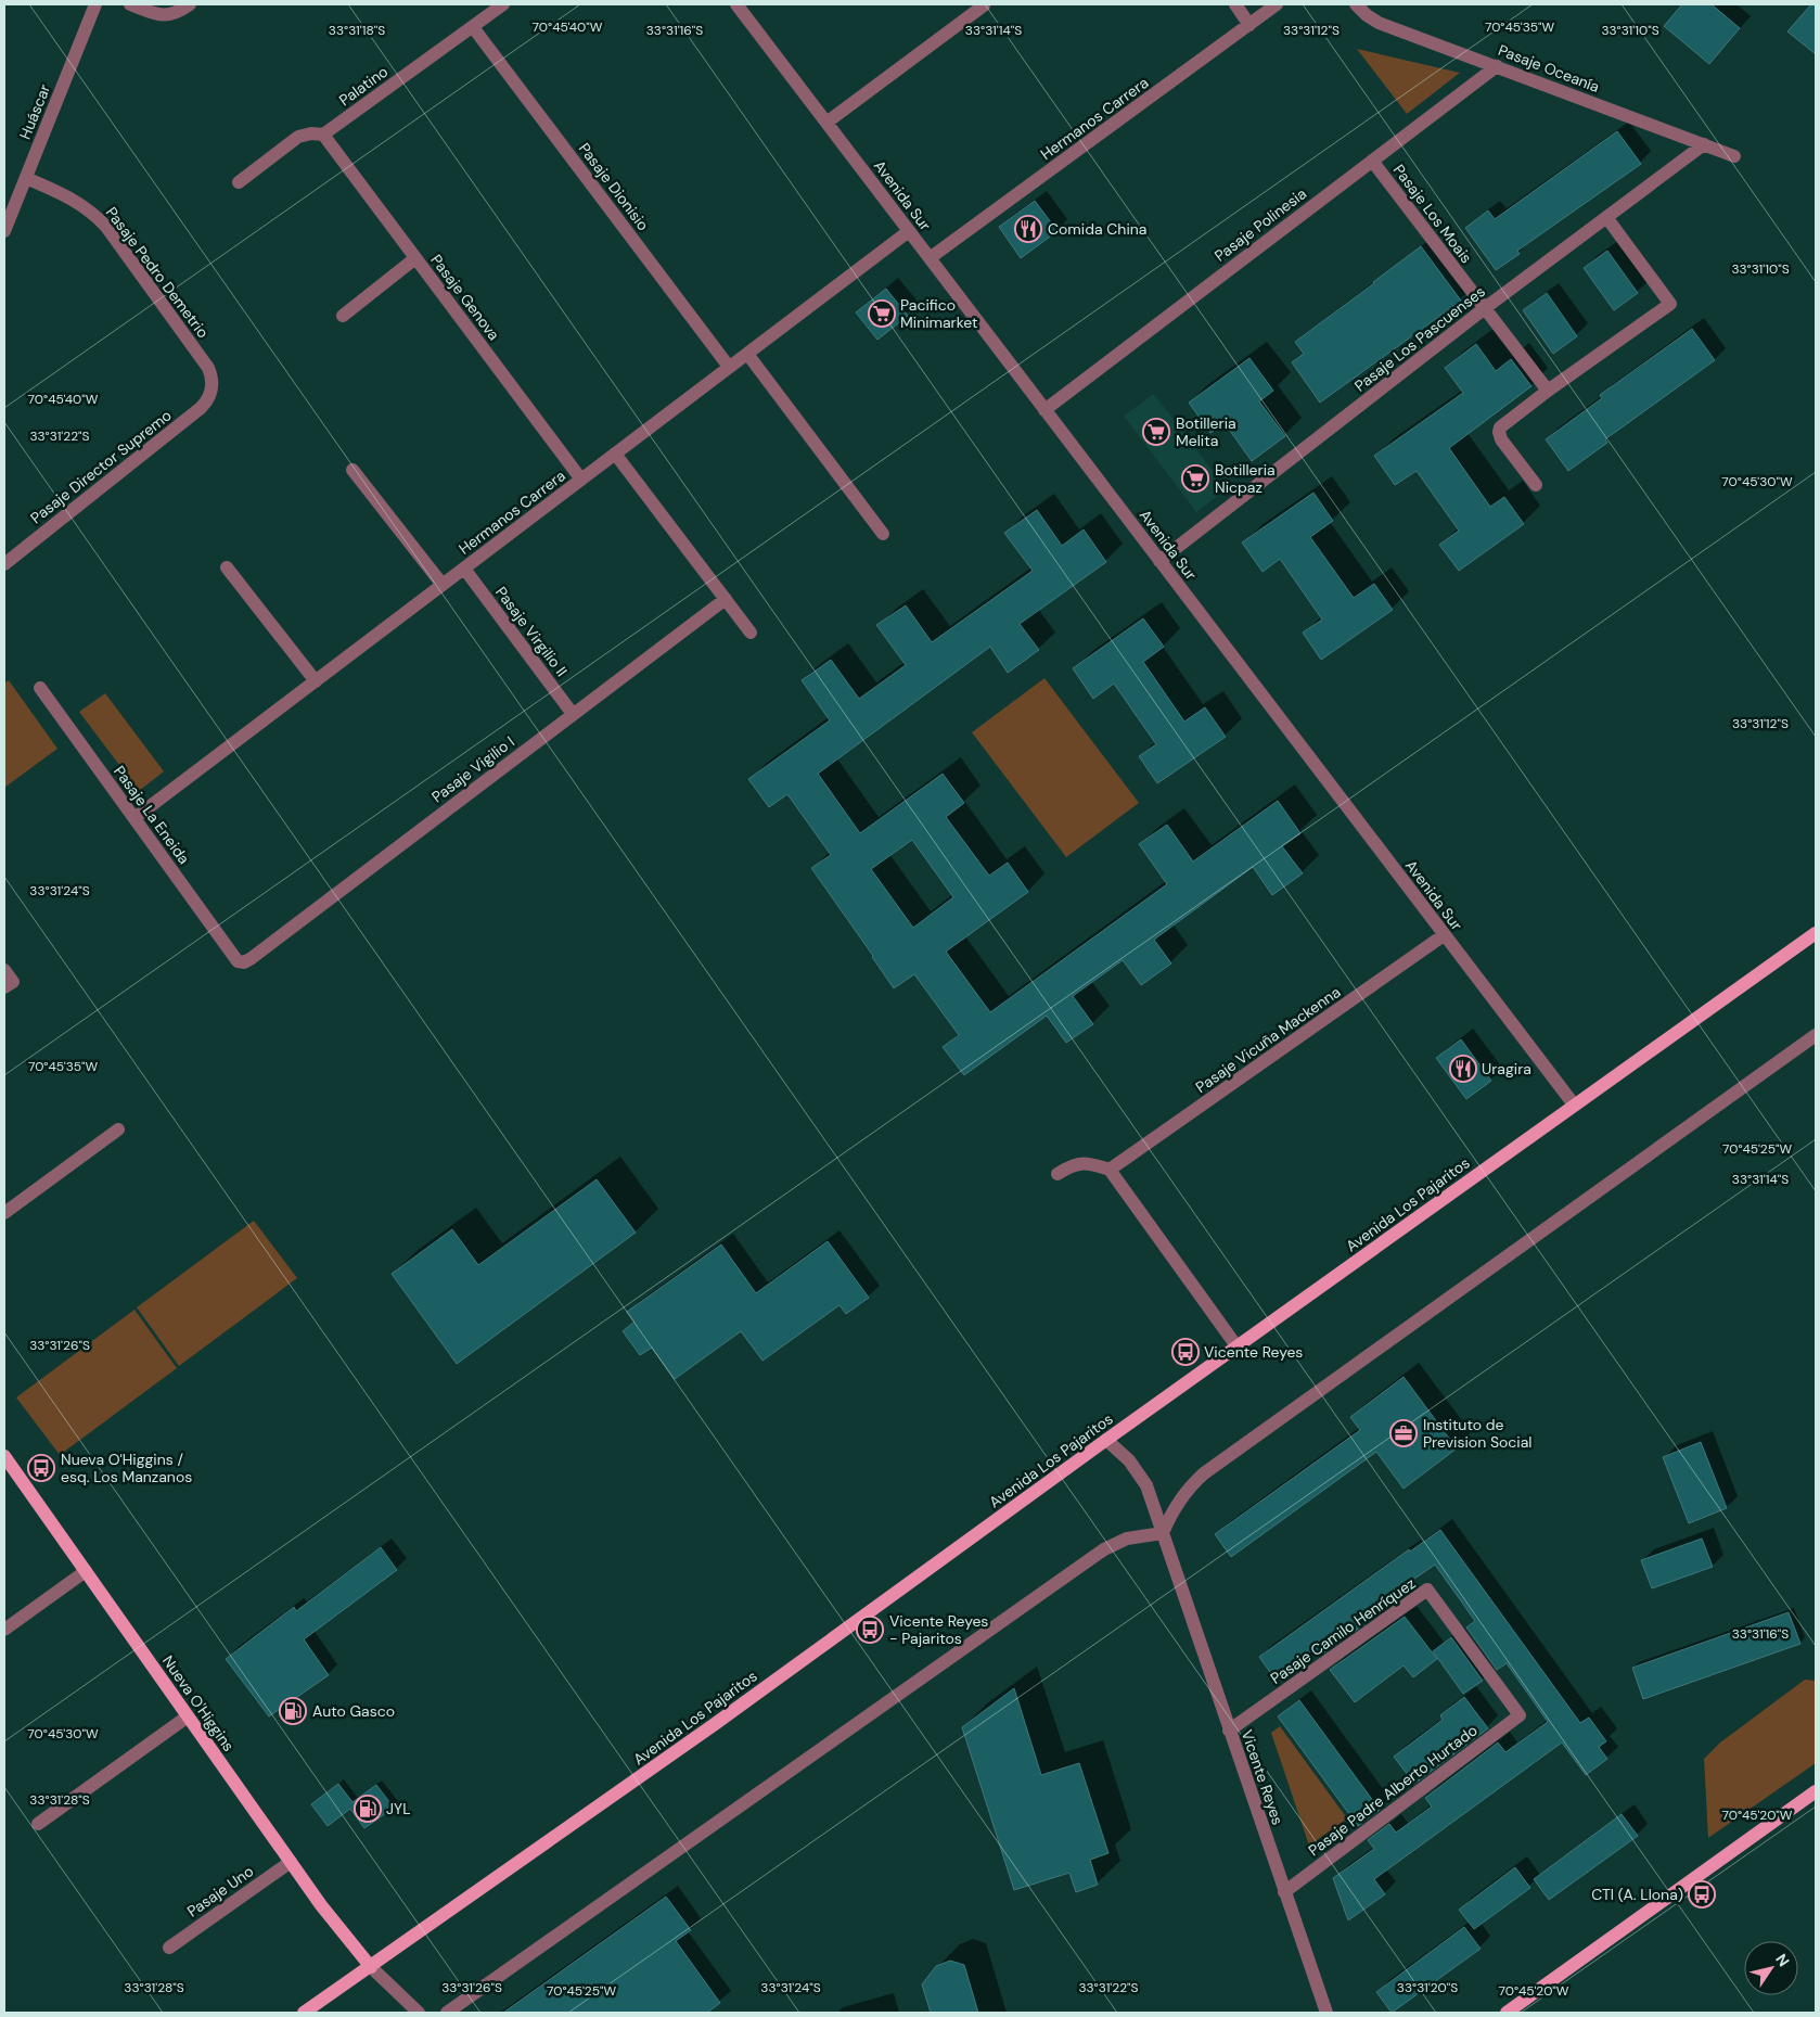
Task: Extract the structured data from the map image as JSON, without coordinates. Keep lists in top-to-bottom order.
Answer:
{
  "streets": {
    "main road": ["Avenida Los Pajaritos", "Nueva O'Higgins"],
    "street": [
      "Pasaje Oceanía",
      "Palatino",
      "Huáscar",
      "Hermanos Carrera",
      "Pasaje Dionisio",
      "Avenida Sur",
      "Pasaje Los Moais",
      "Pasaje Polinesia",
      "Pasaje Pedro Demetrio",
      "Pasaje Genova",
      "Pasaje Los Pascuenses",
      "Pasaje Director Supremo",
      "Pasaje Virgilio II",
      "Pasaje Vigilio I",
      "Pasaje La Eneida",
      "Pasaje Vicuña Mackenna",
      "Pasaje Camilo Henríquez",
      "Vicente Reyes",
      "Pasaje Padre Alberto Hurtado",
      "Pasaje Uno"
    ]
  },
  "crossings": [
    ["Pasaje Oceanía", "Pasaje Polinesia"],
    ["Pasaje Oceanía", "Pasaje Los Pascuenses"],
    ["Palatino", "Pasaje Dionisio"],
    ["Palatino", "Pasaje Genova"],
    ["Huáscar", "Pasaje Pedro Demetrio"],
    ["Hermanos Carrera", "Pasaje Dionisio"],
    ["Hermanos Carrera", "Avenida Sur"],
    ["Hermanos Carrera", "Pasaje Genova"],
    ["Hermanos Carrera", "Pasaje Virgilio II"],
    ["Hermanos Carrera", "Pasaje La Eneida"],
    ["Avenida Sur", "Pasaje Polinesia"],
    ["Avenida Sur", "Pasaje Los Pascuenses"],
    ["Avenida Sur", "Pasaje Vicuña Mackenna"],
    ["Avenida Sur", "Avenida Los Pajaritos"],
    ["Pasaje Los Moais", "Pasaje Polinesia"],
    ["Pasaje Los Moais", "Pasaje Los Pascuenses"],
    ["Pasaje Pedro Demetrio", "Pasaje Director Supremo"],
    ["Pasaje Virgilio II", "Pasaje Vigilio I"],
    ["Pasaje Vigilio I", "Pasaje La Eneida"],
    ["Avenida Los Pajaritos", "Nueva O'Higgins"],
    ["Avenida Los Pajaritos", "Vicente Reyes"],
    ["Pasaje Camilo Henríquez", "Vicente Reyes"],
    ["Pasaje Camilo Henríquez", "Pasaje Padre Alberto Hurtado"],
    ["Nueva O'Higgins", "Pasaje Uno"],
    ["Vicente Reyes", "Pasaje Padre Alberto Hurtado"]
  ],
  "places": {
    "restaurant": ["Comida China", "Uragira"],
    "supermarket": ["Pacifico Minimarket", "Botilleria Melita", "Botilleria Nicpaz"],
    "bus stop": [
      "Vicente Reyes",
      "Nueva O'Higgins / esq. Los Manzanos",
      "Vicente Reyes - Pajaritos",
      "CTI (A. Llona)"
    ],
    "office": ["Instituto de Prevision Social"],
    "fuel station": ["Auto Gasco", "JYL"]
  },
  "north": "top right",
  "coordinates": [
    "70°45'40\"W",
    "70°45'35\"W",
    "33°31'18\"S",
    "33°31'16\"S",
    "33°31'14\"S",
    "33°31'12\"S",
    "33°31'10\"S",
    "33°31'22\"S",
    "70°45'30\"W",
    "33°31'24\"S",
    "70°45'25\"W",
    "33°31'26\"S",
    "33°31'28\"S",
    "70°45'20\"W",
    "33°31'20\"S"
  ]
}
